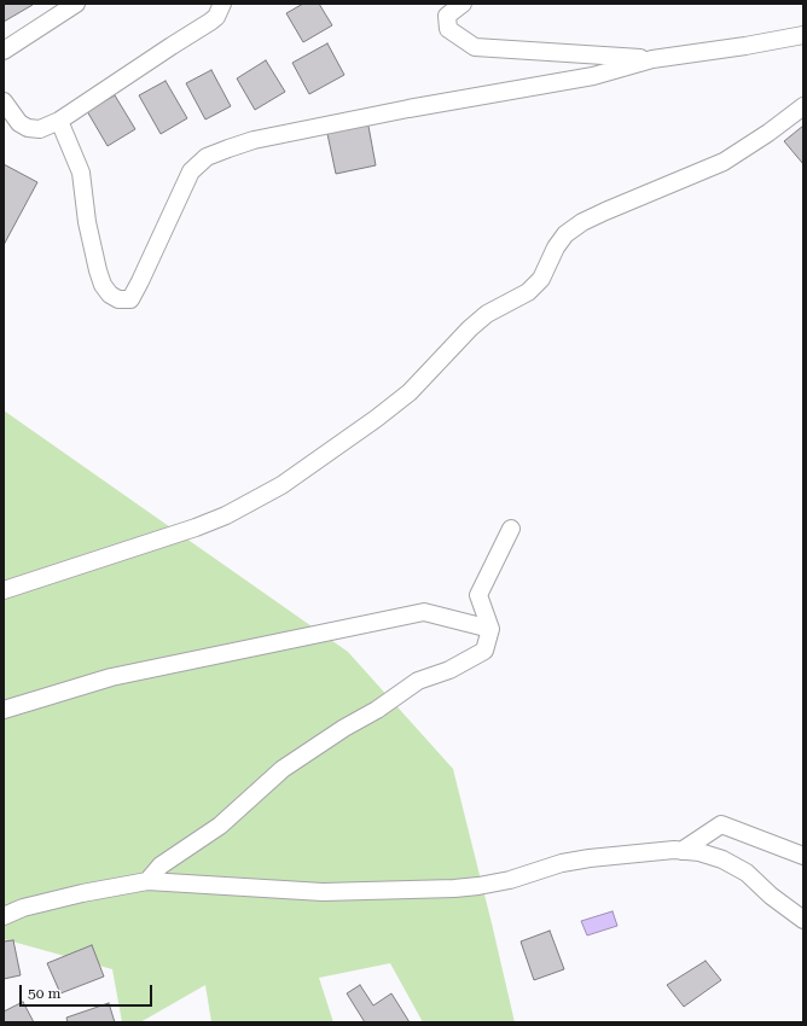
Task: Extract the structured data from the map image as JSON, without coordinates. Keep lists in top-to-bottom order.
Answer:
{
  "scale_bar": "50 m"
}
